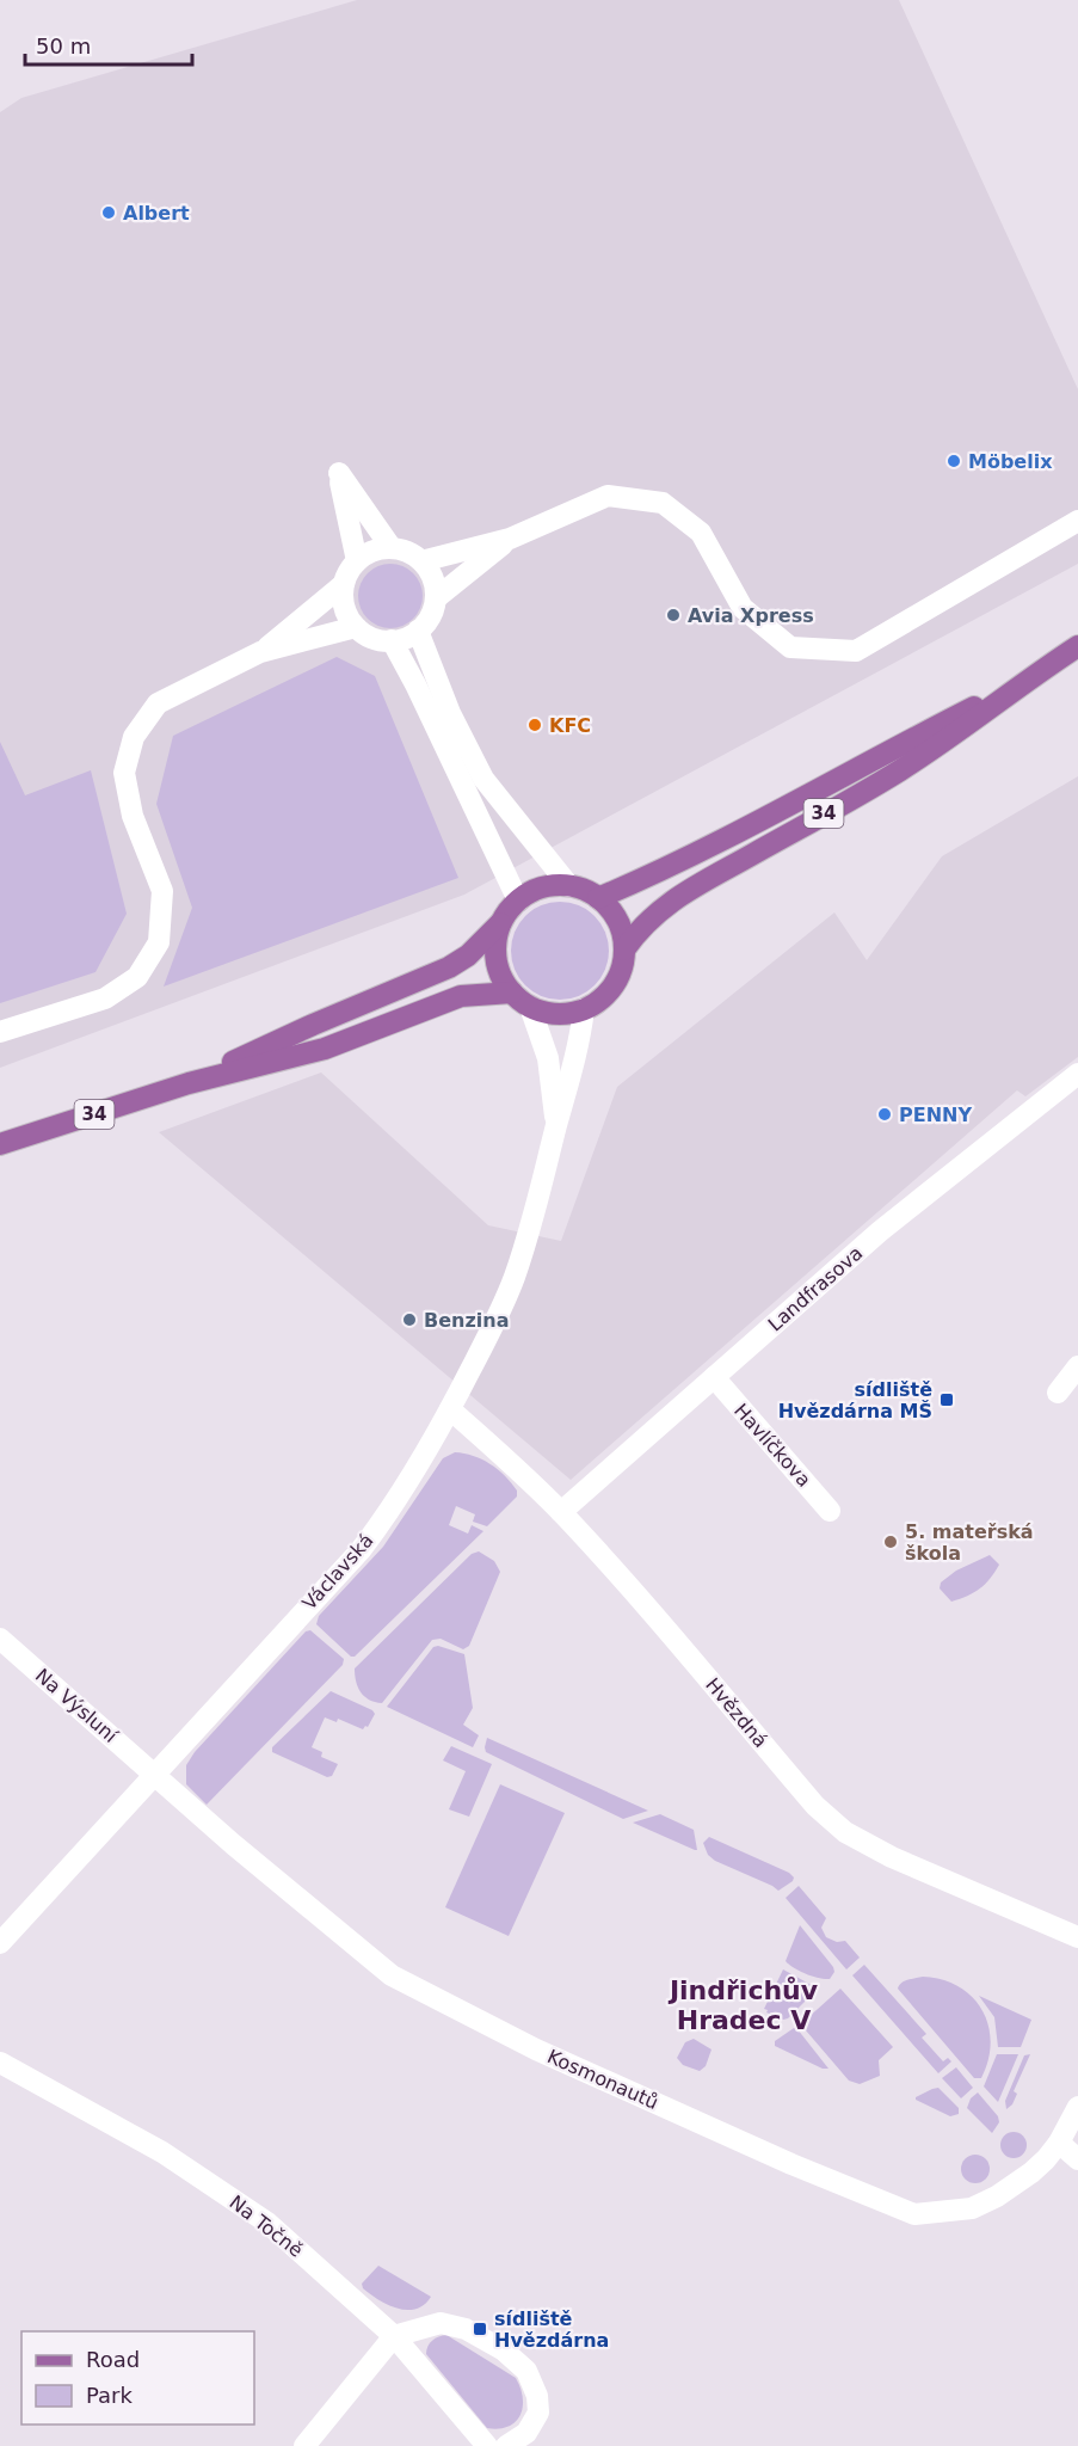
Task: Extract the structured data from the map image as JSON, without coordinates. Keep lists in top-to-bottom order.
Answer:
{
  "streets": {
    "main road": ["34"],
    "street": [
      "Landfrasova",
      "Havlíčkova",
      "Václavská",
      "Na Výsluní",
      "Hvězdná",
      "Kosmonautů",
      "Na Točně"
    ]
  },
  "crossings": [
    ["34", "Václavská"],
    ["Landfrasova", "Havlíčkova"],
    ["Landfrasova", "Hvězdná"],
    ["Václavská", "Na Výsluní"],
    ["Václavská", "Hvězdná"],
    ["Václavská", "Kosmonautů"],
    ["Na Výsluní", "Kosmonautů"]
  ],
  "districts": ["Jindřichův Hradec V"],
  "places": {
    "other": [
      "Albert",
      "Möbelix",
      "Avia Xpress",
      "KFC",
      "PENNY",
      "Benzina",
      "5. mateřská škola"
    ],
    "transit": ["sídliště Hvězdárna MŠ", "sídliště Hvězdárna"]
  },
  "legend": ["Road", "Park"],
  "scale_bar": "50 m"
}
